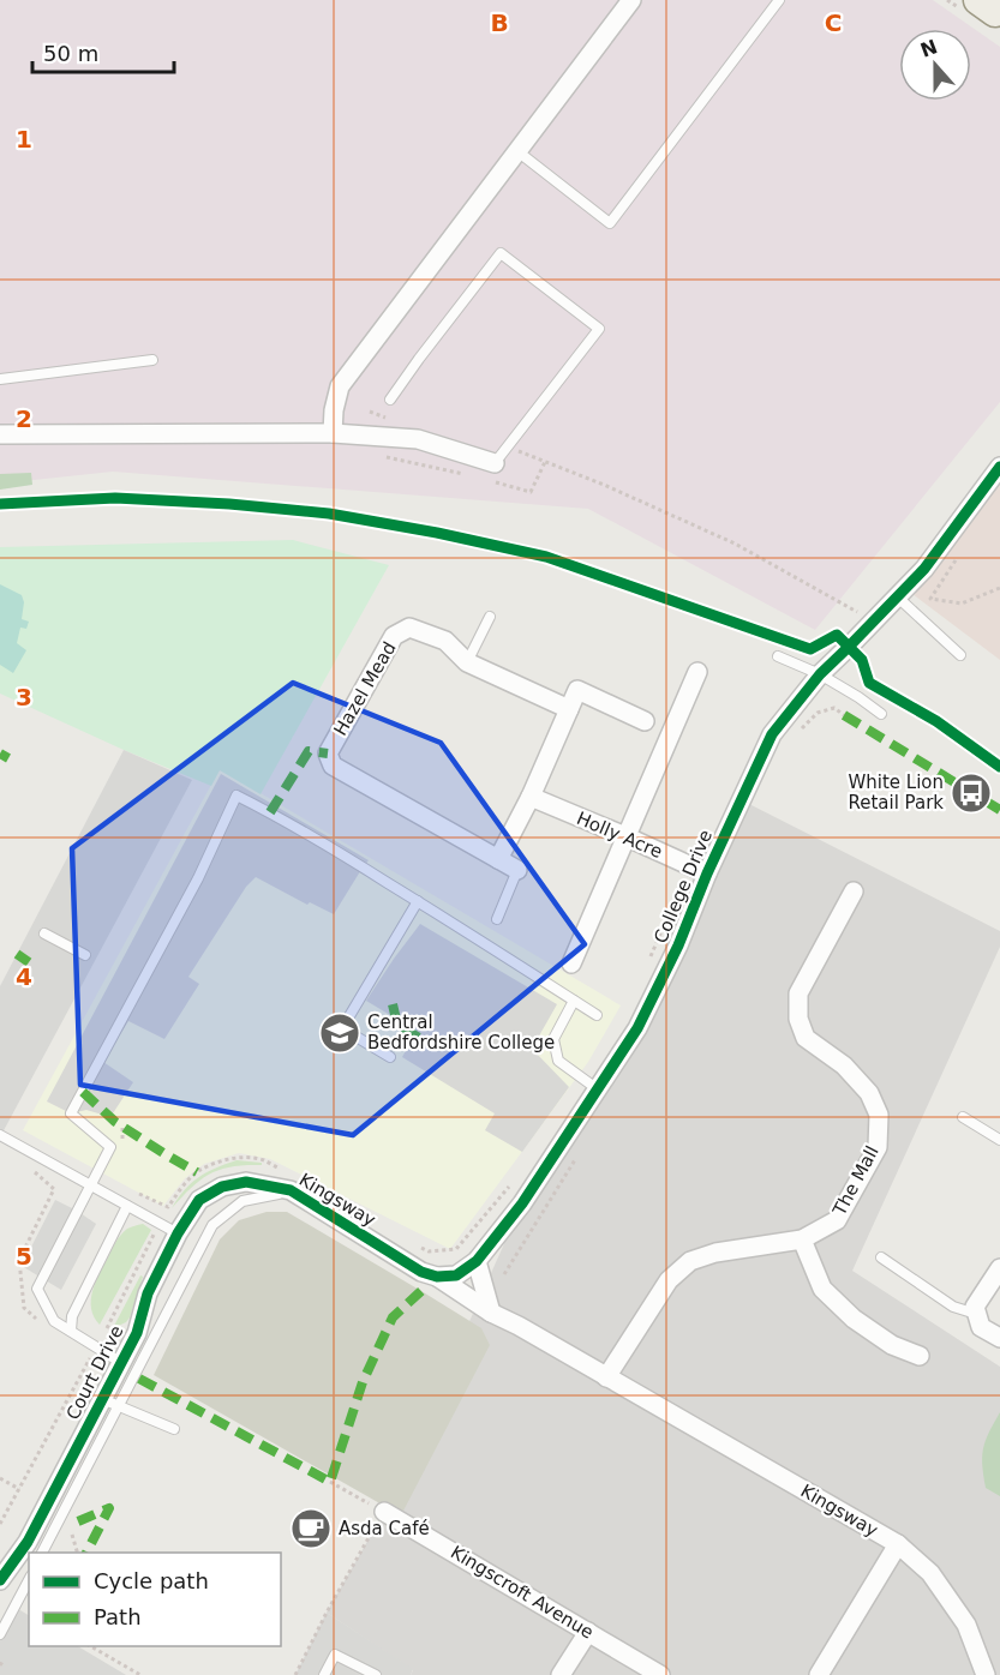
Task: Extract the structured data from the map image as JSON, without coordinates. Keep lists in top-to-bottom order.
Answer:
{
  "streets": {
    "street": [
      "Hazel Mead",
      "Holly Acre",
      "College Drive",
      "The Mall",
      "Kingsway",
      "Court Drive",
      "Kingscroft Avenue"
    ]
  },
  "crossings": [
    ["Holly Acre", "College Drive"],
    ["College Drive", "Kingsway"],
    ["The Mall", "Kingsway"],
    ["Kingsway", "Court Drive"]
  ],
  "places": {
    "bus stop": ["White Lion Retail Park"],
    "school or university": ["Central Bedfordshire College"],
    "cafe": ["Asda Café"]
  },
  "legend": ["Cycle path", "Path"],
  "scale_bar": "50 m",
  "north": "top",
  "grid": {
    "columns": ["B", "C"],
    "rows": [
      "1",
      "2",
      "3",
      "4",
      "5"
    ]
  }
}
